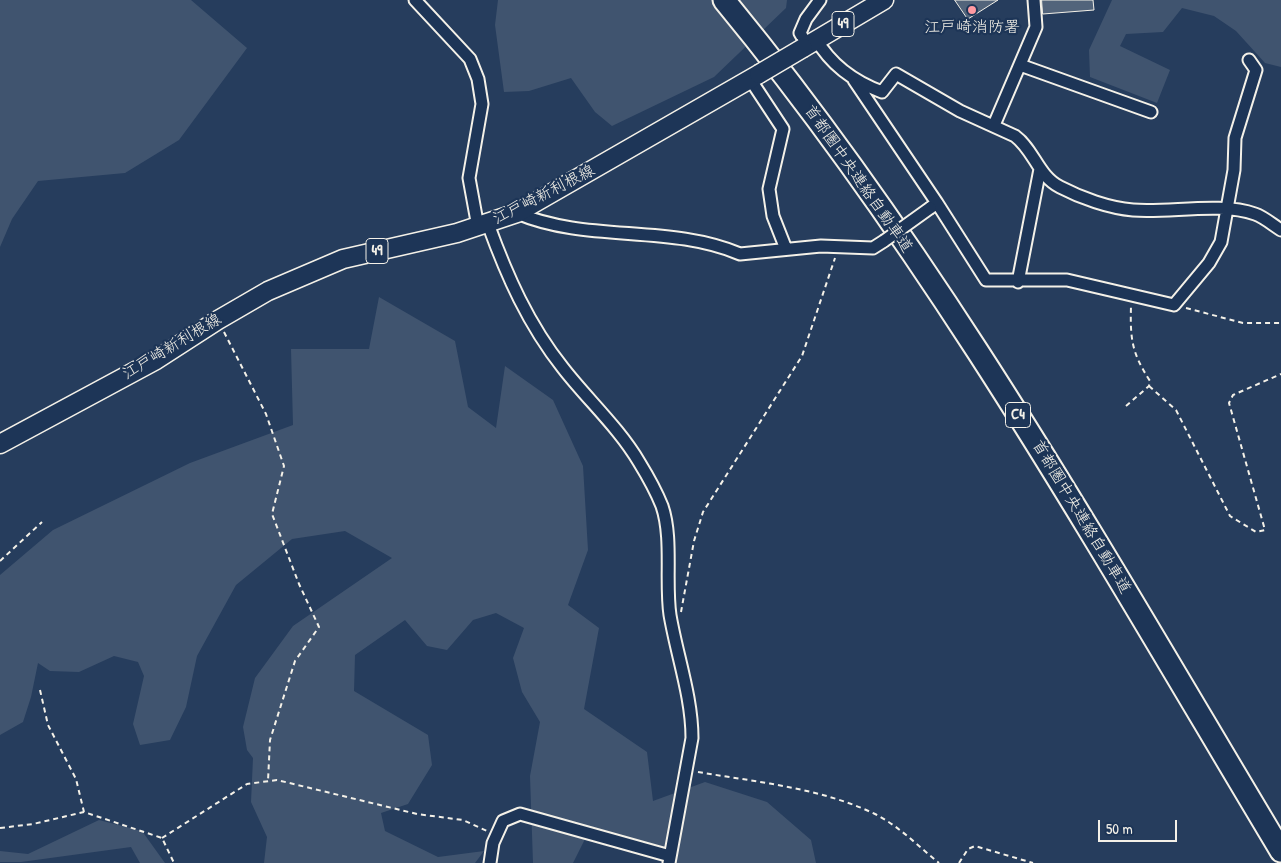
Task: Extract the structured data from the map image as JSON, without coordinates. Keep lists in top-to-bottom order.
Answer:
{
  "streets": {
    "highway": ["首都圏中央連絡自動車道", "C4"],
    "main road": ["49", "江戸崎新利根線"]
  },
  "places": ["江戸崎消防署"],
  "scale_bar": "50 m"
}
